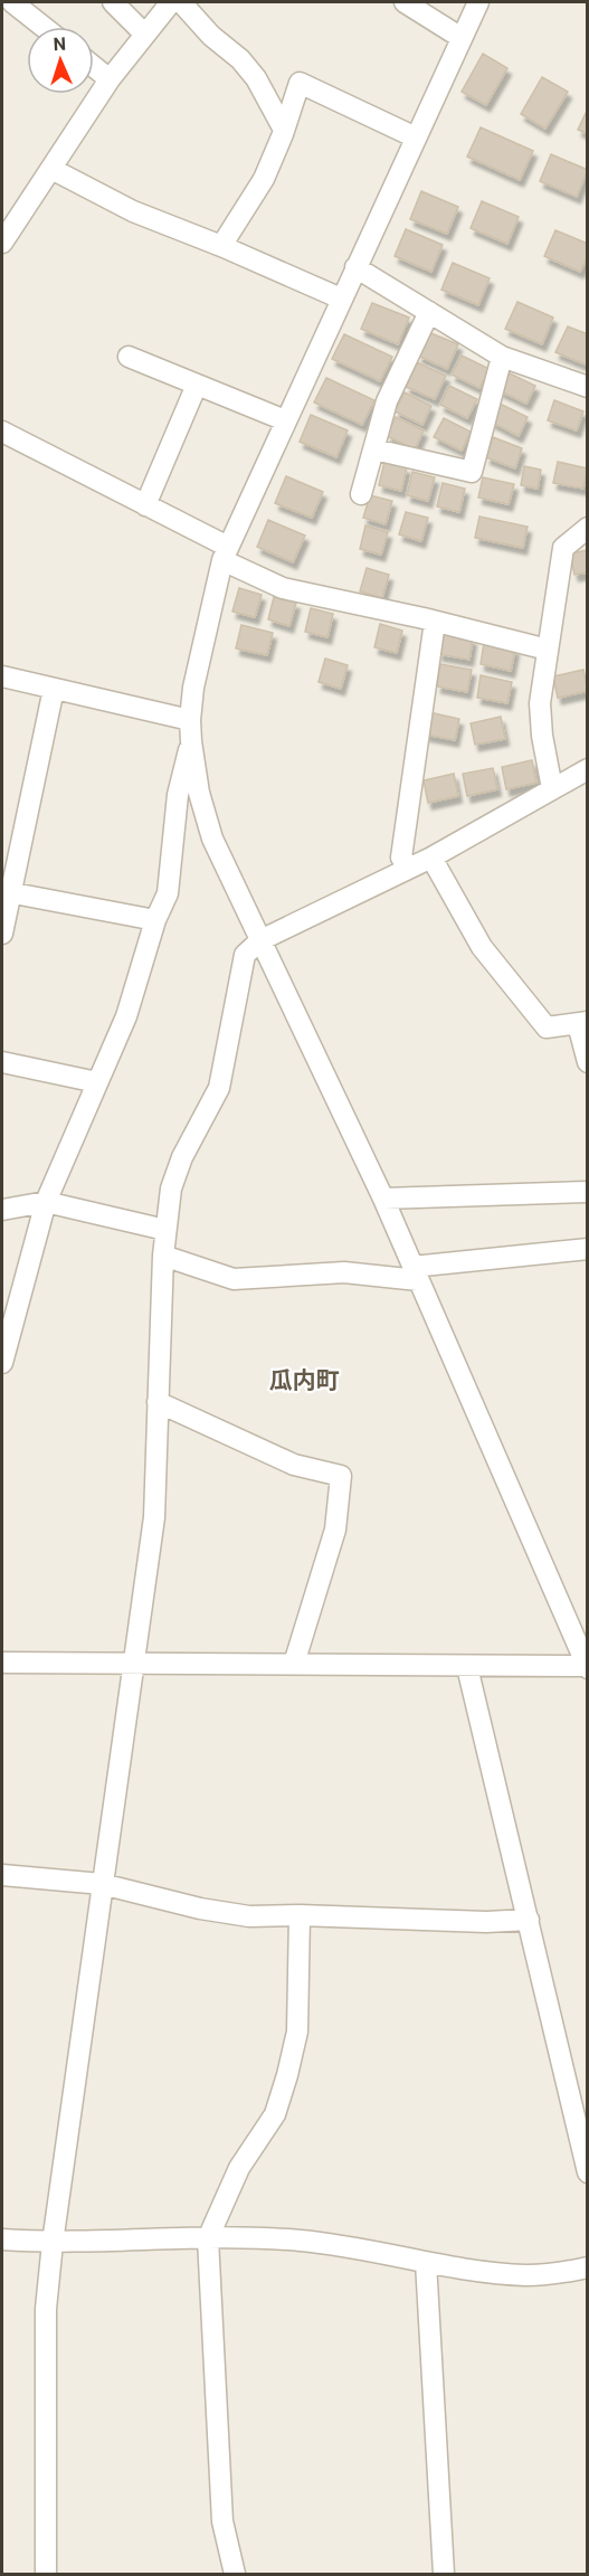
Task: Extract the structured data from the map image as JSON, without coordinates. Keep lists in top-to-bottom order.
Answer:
{
  "districts": ["瓜内町"],
  "north": "top"
}
